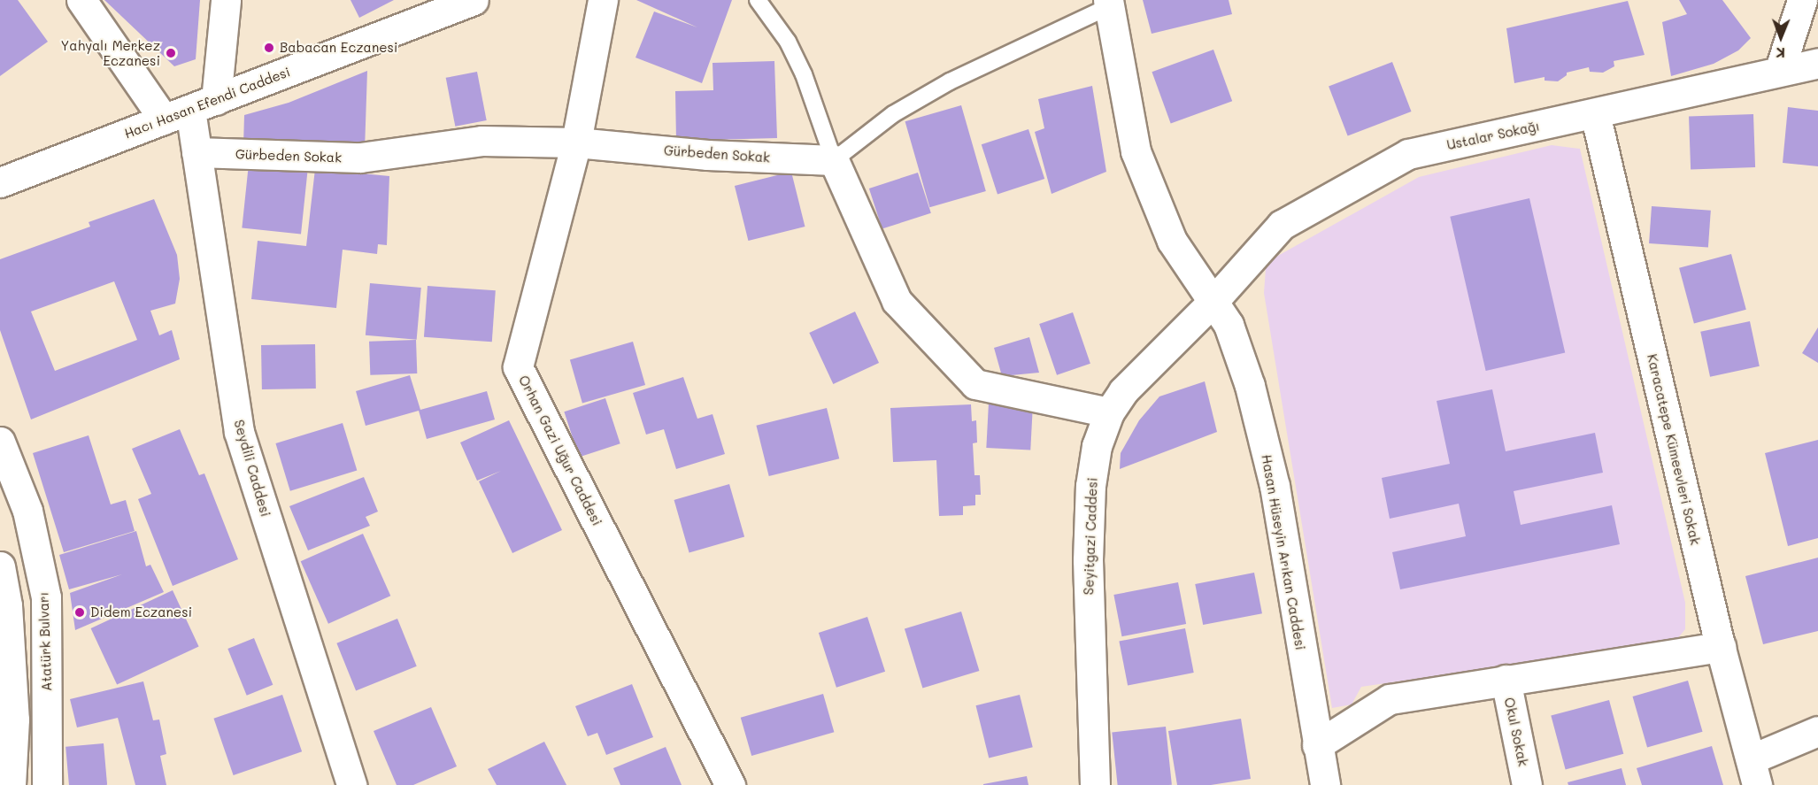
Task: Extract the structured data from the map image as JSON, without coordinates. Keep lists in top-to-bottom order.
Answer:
{
  "streets": {
    "street": [
      "Hacı Hasan Efendi Caddesi",
      "Ustalar Sokağı",
      "Gürbeden Sokak",
      "Karacatepe Kümeevleri Sokak",
      "Orhan Gazi Uğur Caddesi",
      "Seydili Caddesi",
      "Seyitgazi Caddesi",
      "Hasan Hüseyin Arıkan Caddesi",
      "Atatürk Bulvarı",
      "Okul Sokak"
    ]
  },
  "crossings": [
    ["Hacı Hasan Efendi Caddesi", "Seydili Caddesi"],
    ["Ustalar Sokağı", "Karacatepe Kümeevleri Sokak"],
    ["Ustalar Sokağı", "Seyitgazi Caddesi"],
    ["Ustalar Sokağı", "Hasan Hüseyin Arıkan Caddesi"],
    ["Gürbeden Sokak", "Orhan Gazi Uğur Caddesi"],
    ["Gürbeden Sokak", "Seydili Caddesi"],
    ["Seyitgazi Caddesi", "Hasan Hüseyin Arıkan Caddesi"]
  ],
  "places": ["Babacan Eczanesi", "Yahyalı Merkez Eczanesi", "Didem Eczanesi"],
  "north": "bottom"
}
